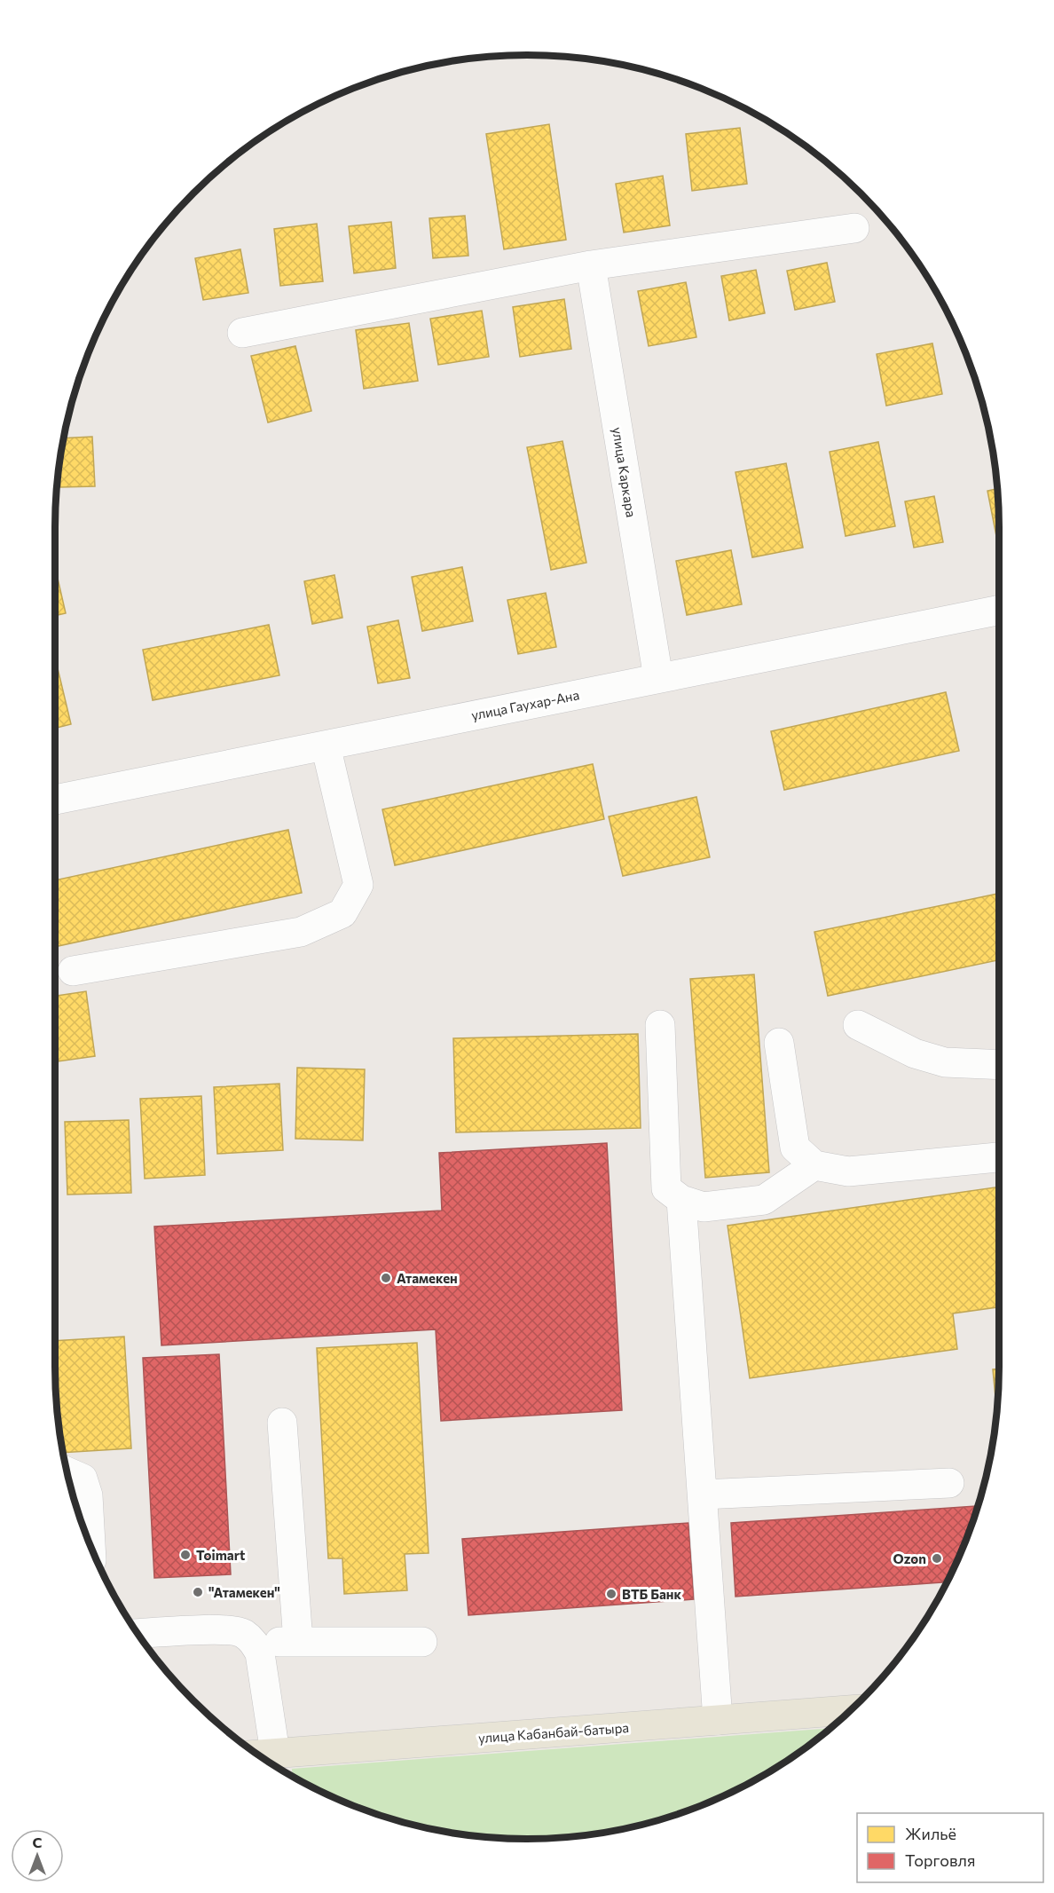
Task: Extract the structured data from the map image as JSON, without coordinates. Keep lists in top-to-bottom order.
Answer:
{
  "streets": {
    "main road": ["улица Кабанбай-батыра"],
    "street": ["улица Каркара", "улица Гаухар-Ана"]
  },
  "crossings": [
    ["улица Каркара", "улица Гаухар-Ана"]
  ],
  "places": [
    "Атамекен",
    "Toimart",
    "Ozon",
    "\"Атамекен\"",
    "ВТБ Банк"
  ],
  "legend": ["Жильё", "Торговля"],
  "north": "top"
}
